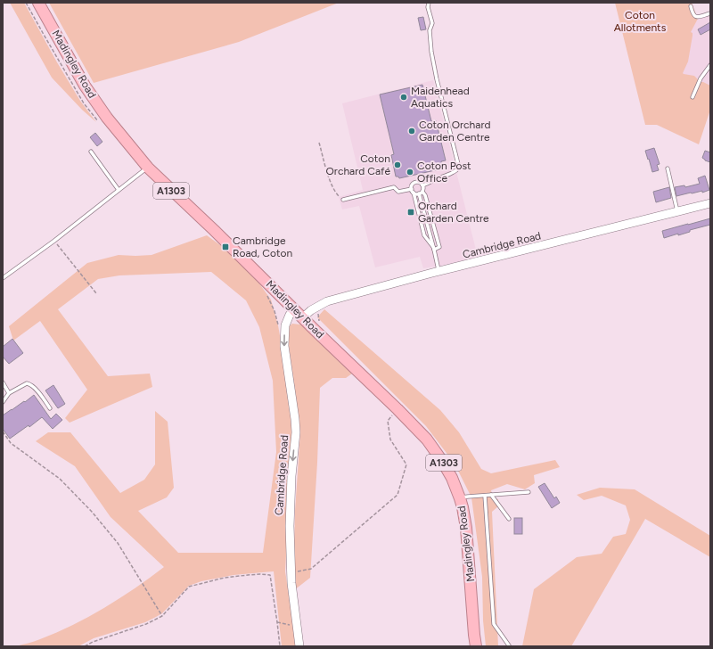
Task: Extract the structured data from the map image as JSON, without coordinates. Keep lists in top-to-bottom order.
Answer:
{
  "streets": {
    "highway": ["Madingley Road", "A1303"],
    "street": ["Cambridge Road"]
  },
  "crossings": [
    ["Madingley Road", "Cambridge Road"]
  ],
  "parks": ["Coton Allotments"],
  "places": {
    "other": [
      "Maidenhead Aquatics",
      "Coton Orchard Garden Centre",
      "Coton Orchard Café",
      "Coton Post Office"
    ],
    "transit": ["Orchard Garden Centre", "Cambridge Road, Coton"]
  }
}
